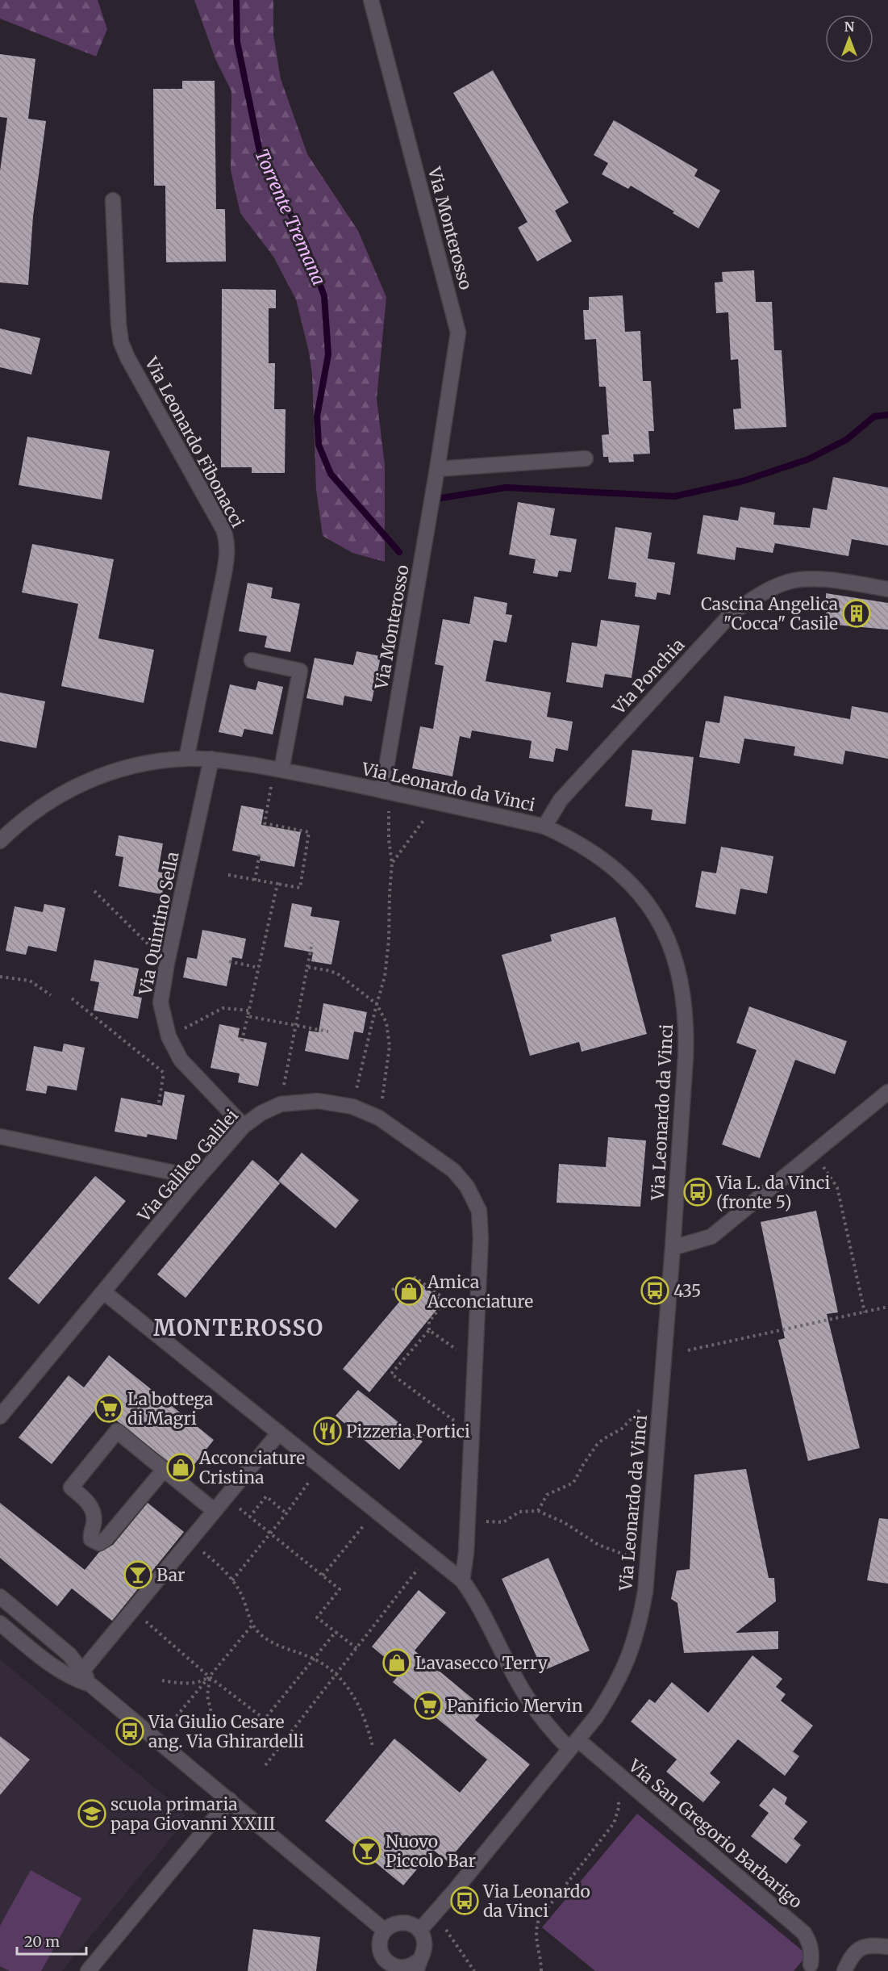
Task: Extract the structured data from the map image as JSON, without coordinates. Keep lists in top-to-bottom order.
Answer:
{
  "streets": {
    "street": [
      "Via Monterosso",
      "Via Leonardo Fibonacci",
      "Via Ponchia",
      "Via Leonardo da Vinci",
      "Via Quintino Sella",
      "Via Galileo Galilei",
      "Via San Gregorio Barbarigo"
    ]
  },
  "crossings": [
    ["Via Monterosso", "Via Leonardo da Vinci"],
    ["Via Leonardo Fibonacci", "Via Leonardo da Vinci"],
    ["Via Ponchia", "Via Leonardo da Vinci"],
    ["Via Leonardo da Vinci", "Via Quintino Sella"],
    ["Via Leonardo da Vinci", "Via San Gregorio Barbarigo"],
    ["Via Quintino Sella", "Via Galileo Galilei"]
  ],
  "districts": ["MONTEROSSO"],
  "water": ["Torrente Tremana"],
  "places": {
    "building": ["Cascina Angelica \"Cocca\" Casile"],
    "bus stop": [
      "Via L. da Vinci (fronte 5)",
      "435",
      "Via Giulio Cesare ang. Via Ghirardelli",
      "Via Leonardo da Vinci"
    ],
    "shop": ["Amica Acconciature", "Acconciature Cristina", "Lavasecco Terry"],
    "supermarket": ["La bottega di Magri", "Panificio Mervin"],
    "restaurant": ["Pizzeria Portici"],
    "bar": ["Bar", "Nuovo Piccolo Bar"],
    "school or university": ["scuola primaria papa Giovanni XXIII"]
  },
  "scale_bar": "20 m",
  "north": "top"
}
